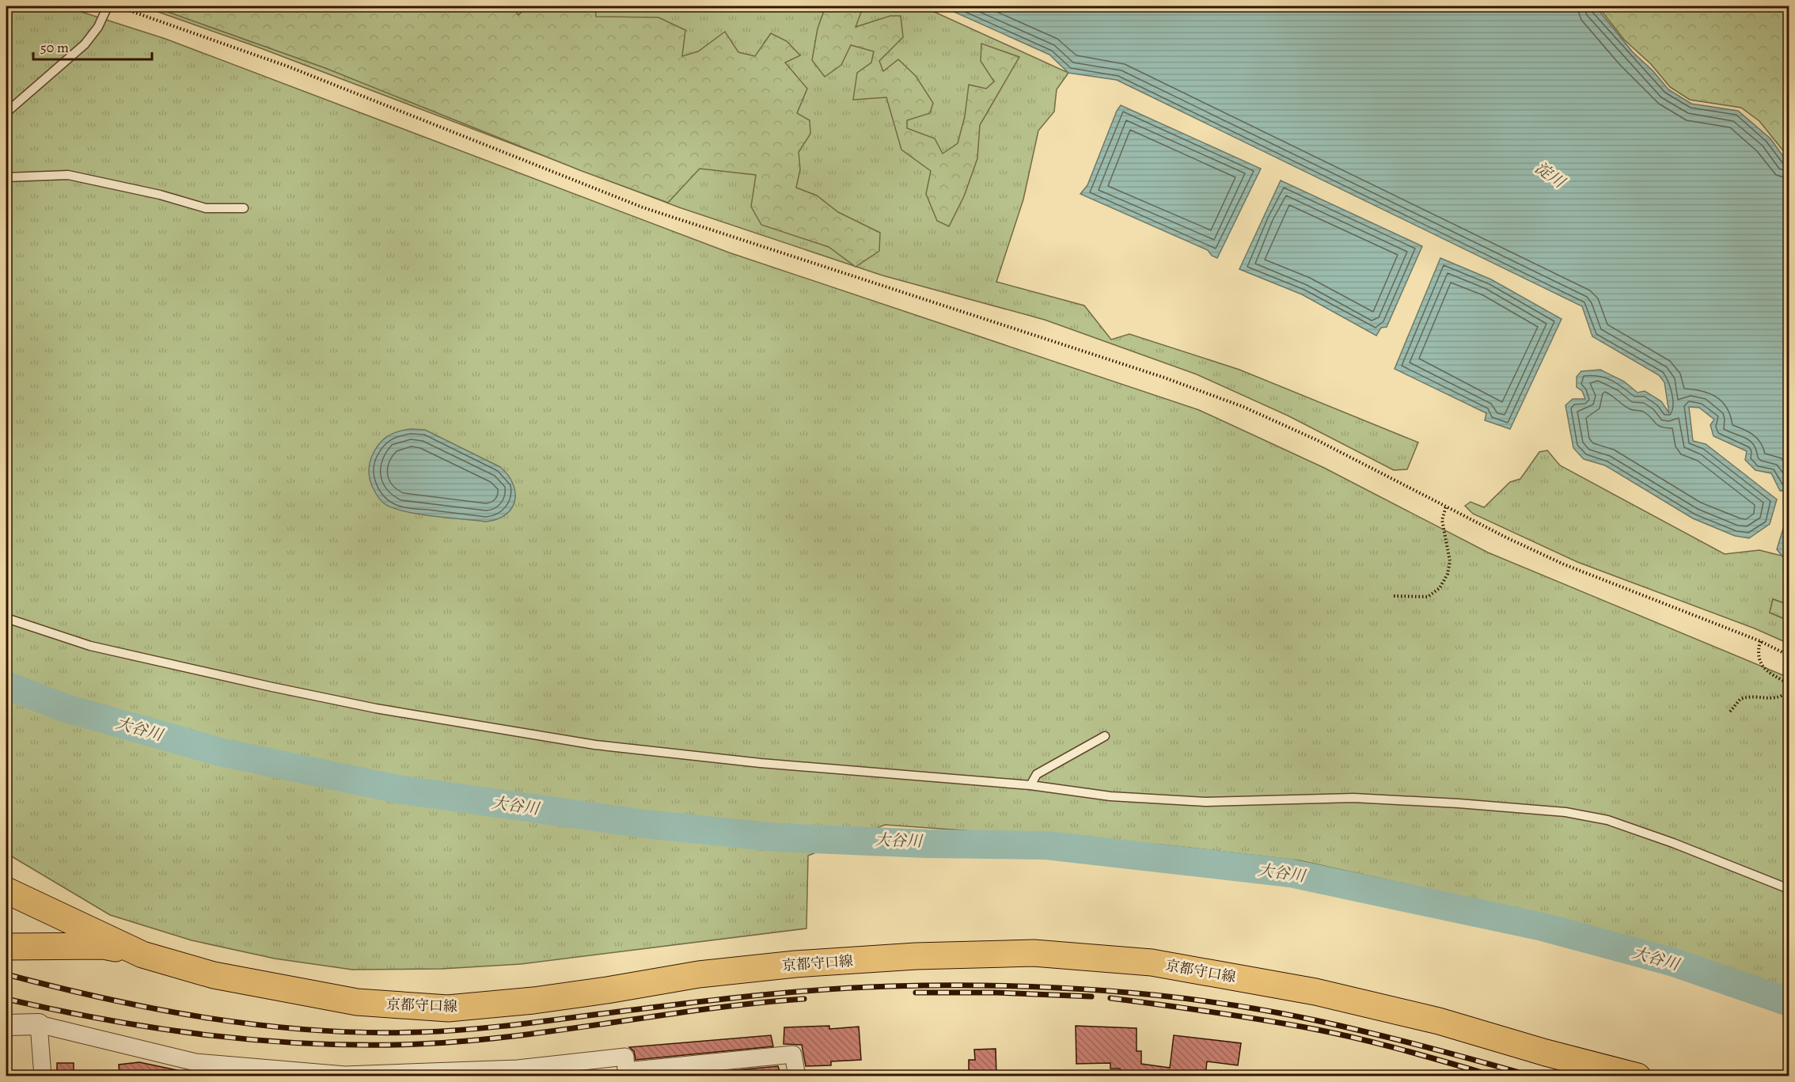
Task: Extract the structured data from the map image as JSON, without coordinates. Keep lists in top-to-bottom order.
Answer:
{
  "streets": {
    "main road": ["京都守口線"]
  },
  "water": ["淀川", "大谷川"],
  "scale_bar": "50 m"
}
